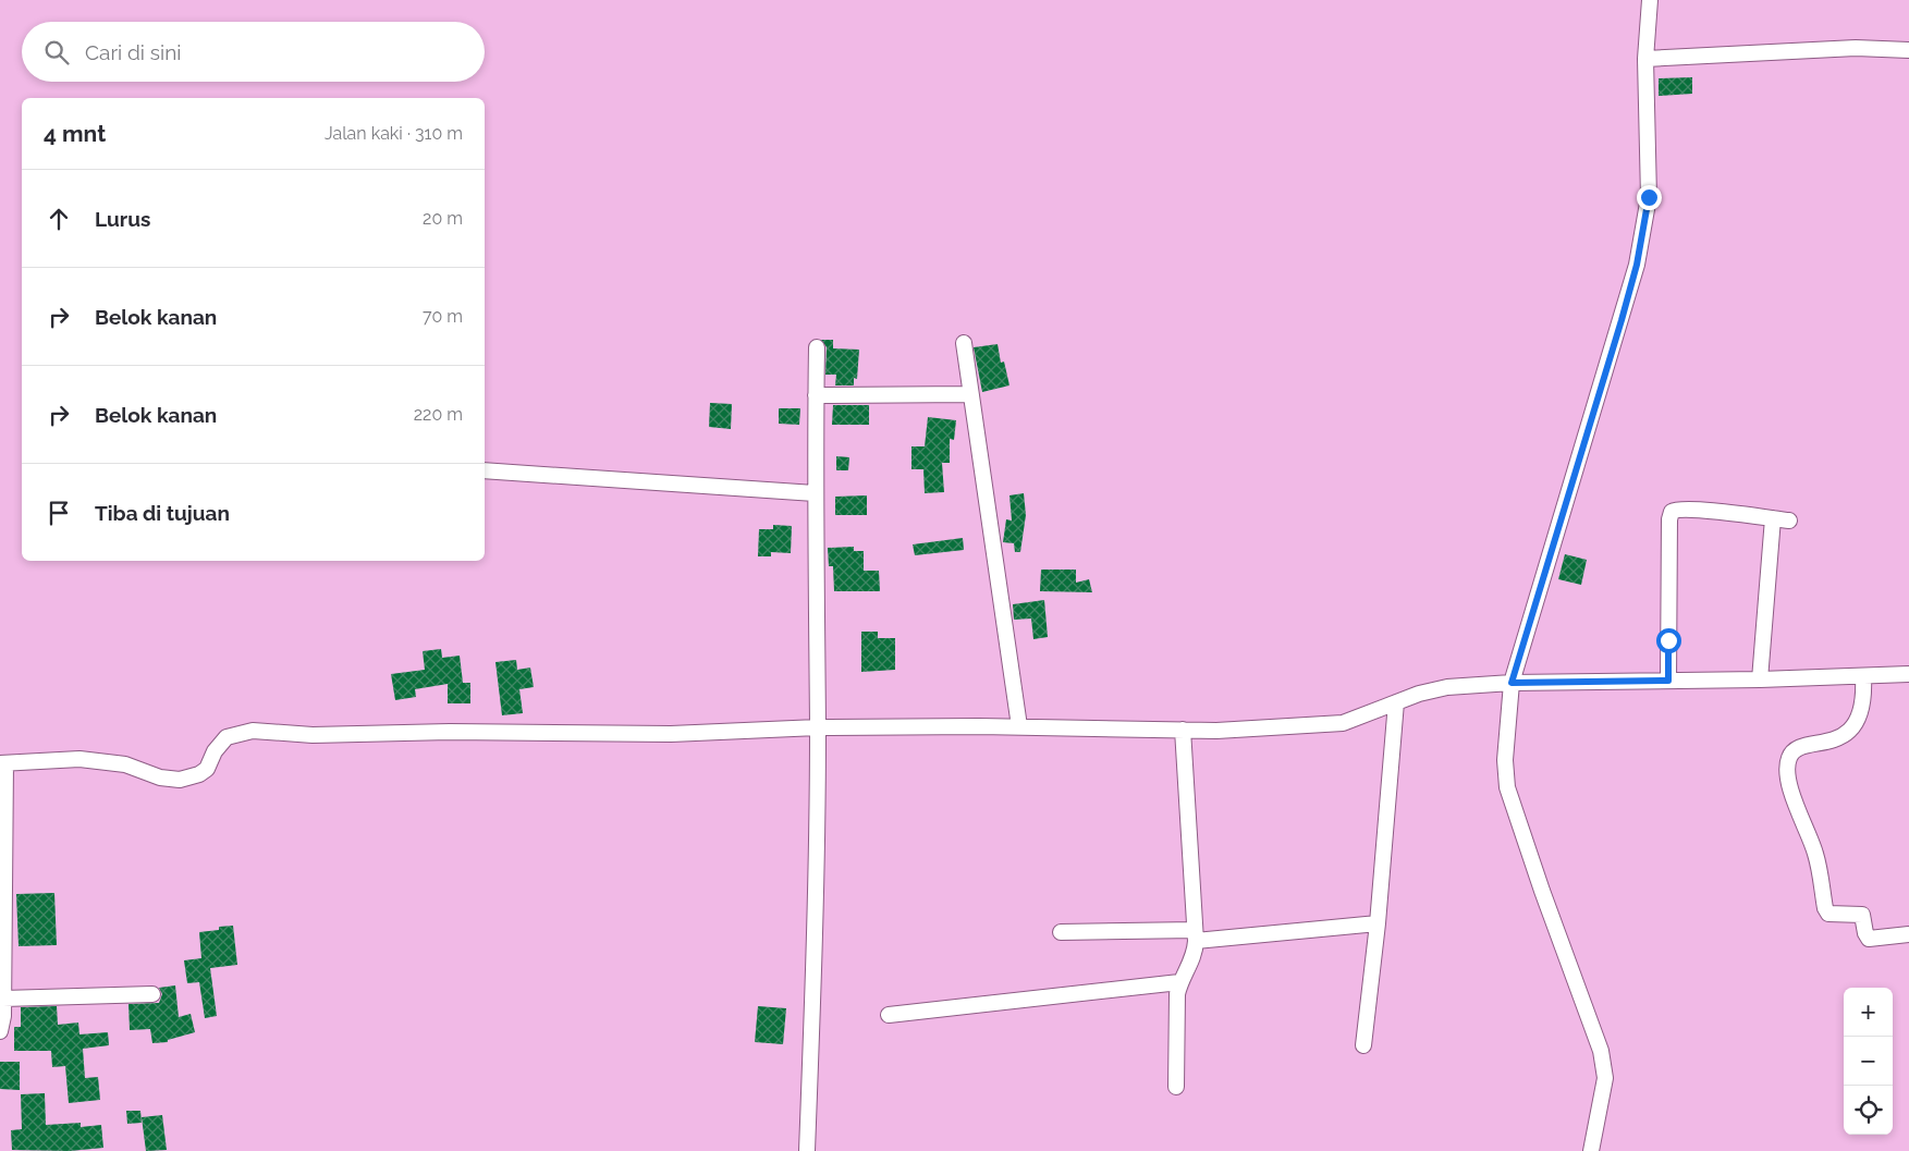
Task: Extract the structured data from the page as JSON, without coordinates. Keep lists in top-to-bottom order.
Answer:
{
  "page": {
    "search": "Cari di sini",
    "heading": ["4 mnt", "Jalan kaki · 310 m"],
    "list": [
      ["Lurus", "20 m"],
      ["Belok kanan", "70 m"],
      ["Belok kanan", "220 m"],
      "Tiba di tujuan"
    ],
    "map_buttons": ["+", "−"]
  }
}
